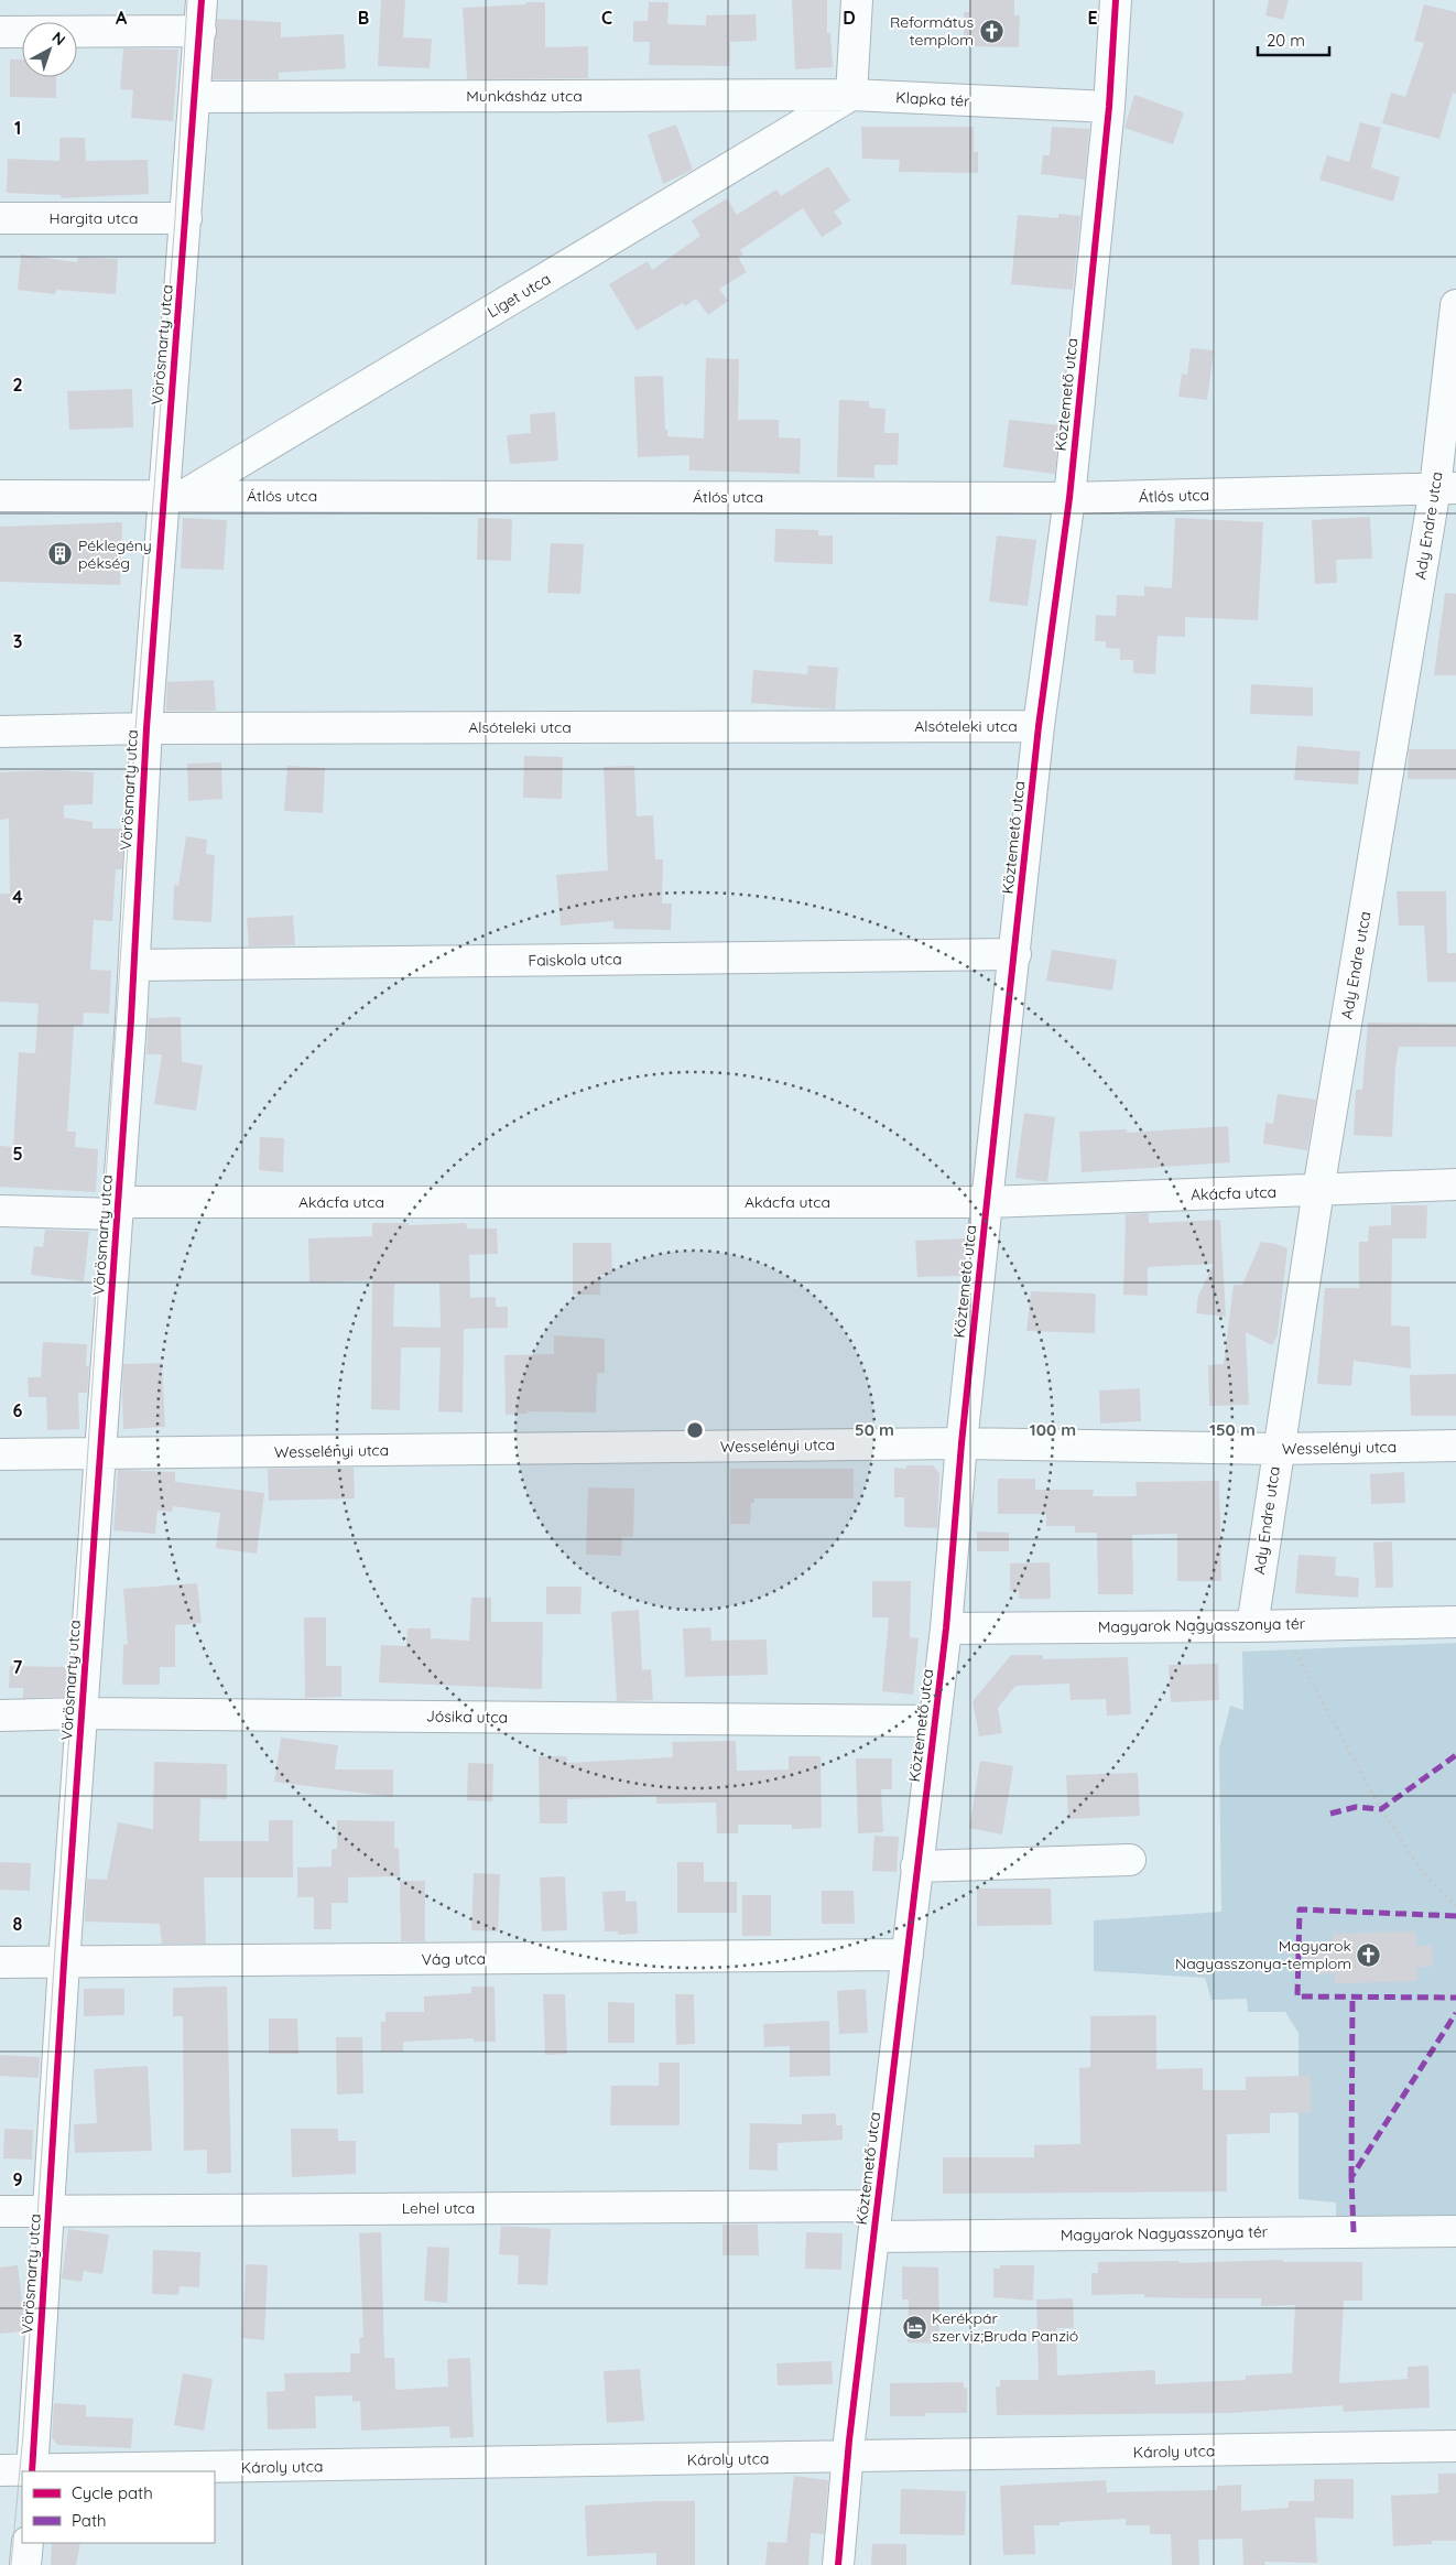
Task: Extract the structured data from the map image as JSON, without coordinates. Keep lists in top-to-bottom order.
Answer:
{
  "streets": {
    "street": [
      "Munkásház utca",
      "Klapka tér",
      "Hargita utca",
      "Liget utca",
      "Vörösmarty utca",
      "Köztemető utca",
      "Átlós utca",
      "Ady Endre utca",
      "Alsóteleki utca",
      "Faiskola utca",
      "Akácfa utca",
      "Wesselényi utca",
      "Magyarok Nagyasszonya tér",
      "Jósika utca",
      "Vág utca",
      "Lehel utca",
      "Károly utca"
    ]
  },
  "crossings": [
    ["Munkásház utca", "Klapka tér"],
    ["Munkásház utca", "Liget utca"],
    ["Munkásház utca", "Vörösmarty utca"],
    ["Klapka tér", "Liget utca"],
    ["Klapka tér", "Köztemető utca"],
    ["Hargita utca", "Vörösmarty utca"],
    ["Liget utca", "Vörösmarty utca"],
    ["Liget utca", "Átlós utca"],
    ["Vörösmarty utca", "Átlós utca"],
    ["Vörösmarty utca", "Alsóteleki utca"],
    ["Vörösmarty utca", "Faiskola utca"],
    ["Vörösmarty utca", "Akácfa utca"],
    ["Vörösmarty utca", "Wesselényi utca"],
    ["Vörösmarty utca", "Jósika utca"],
    ["Vörösmarty utca", "Vág utca"],
    ["Vörösmarty utca", "Lehel utca"],
    ["Vörösmarty utca", "Károly utca"],
    ["Köztemető utca", "Átlós utca"],
    ["Köztemető utca", "Alsóteleki utca"],
    ["Köztemető utca", "Faiskola utca"],
    ["Köztemető utca", "Akácfa utca"],
    ["Köztemető utca", "Wesselényi utca"],
    ["Köztemető utca", "Magyarok Nagyasszonya tér"],
    ["Köztemető utca", "Jósika utca"],
    ["Köztemető utca", "Vág utca"],
    ["Köztemető utca", "Lehel utca"],
    ["Köztemető utca", "Károly utca"],
    ["Átlós utca", "Ady Endre utca"],
    ["Ady Endre utca", "Akácfa utca"],
    ["Ady Endre utca", "Wesselényi utca"],
    ["Ady Endre utca", "Magyarok Nagyasszonya tér"]
  ],
  "places": {
    "church": ["Református templom", "Magyarok Nagyasszonya-templom"],
    "building": ["Péklegény pékség"],
    "hotel": ["Kerékpár szerviz;Bruda Panzió"]
  },
  "legend": ["Cycle path", "Path"],
  "scale_bar": "20 m",
  "north": "top right",
  "grid": {
    "columns": [
      "A",
      "B",
      "C",
      "D",
      "E"
    ],
    "rows": [
      "1",
      "2",
      "3",
      "4",
      "5",
      "6",
      "7",
      "8",
      "9"
    ]
  },
  "rings": ["50 m", "100 m", "150 m"]
}
